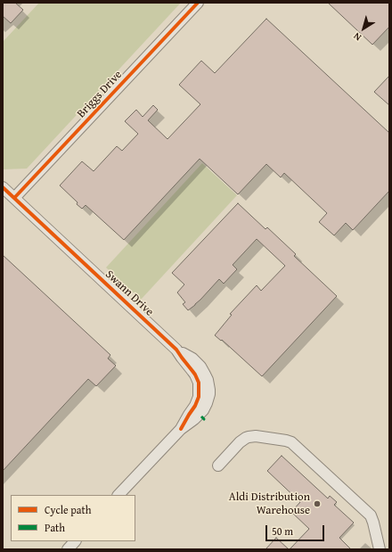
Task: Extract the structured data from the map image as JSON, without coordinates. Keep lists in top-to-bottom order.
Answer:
{
  "streets": {
    "street": ["Briggs Drive", "Swann Drive"]
  },
  "crossings": [
    ["Briggs Drive", "Swann Drive"]
  ],
  "places": ["Aldi Distribution Warehouse"],
  "legend": ["Cycle path", "Path"],
  "scale_bar": "50 m",
  "north": "bottom left"
}
